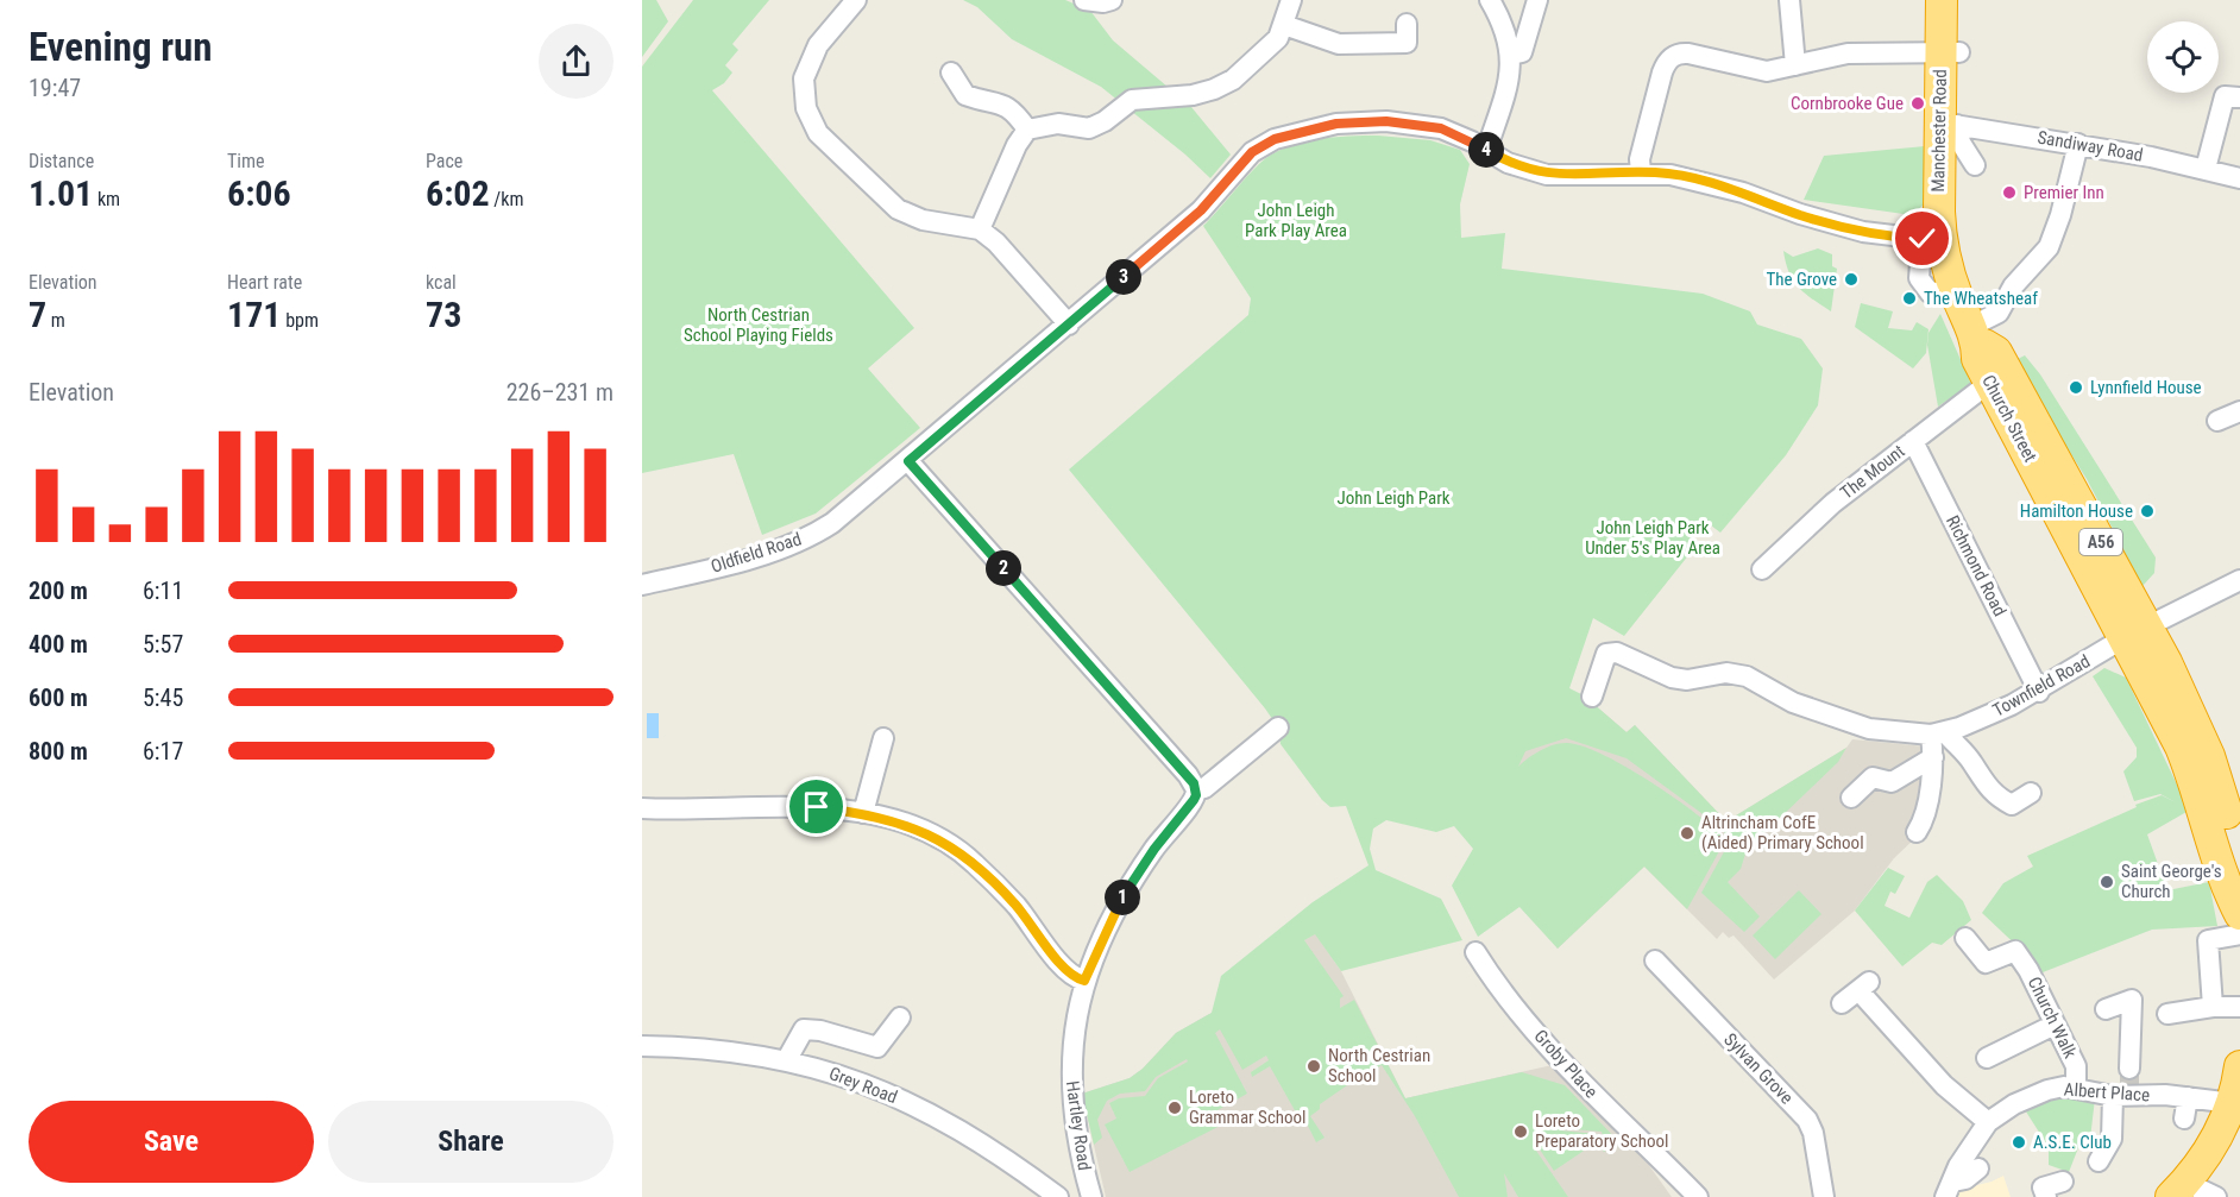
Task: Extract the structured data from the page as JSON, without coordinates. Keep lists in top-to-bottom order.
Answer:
{
  "streets": {
    "highway": ["Manchester Road", "Church Street", "A56"],
    "street": [
      "Sandiway Road",
      "The Mount",
      "Oldfield Road",
      "Richmond Road",
      "Townfield Road",
      "Church Walk",
      "Groby Place",
      "Sylvan Grove",
      "Grey Road",
      "Albert Place",
      "Hartley Road"
    ]
  },
  "crossings": [
    ["Manchester Road", "Sandiway Road"],
    ["Manchester Road", "Church Street"],
    ["Manchester Road", "Oldfield Road"],
    ["Church Street", "The Mount"],
    ["Church Street", "Townfield Road"],
    ["The Mount", "Richmond Road"],
    ["Richmond Road", "Townfield Road"],
    ["Church Walk", "Albert Place"]
  ],
  "parks": [
    "John Leigh Park Play Area",
    "North Cestrian School Playing Fields",
    "John Leigh Park",
    "John Leigh Park Under 5's Play Area"
  ],
  "places": [
    "Cornbrooke Gue",
    "Premier Inn",
    "The Grove",
    "The Wheatsheaf",
    "Lynnfield House",
    "Hamilton House",
    "Altrincham CofE (Aided) Primary School",
    "Saint George's Church",
    "North Cestrian School",
    "Loreto Grammar School",
    "Loreto Preparatory School",
    "A.S.E. Club"
  ],
  "page": {
    "heading": ["Evening run", "19:47"],
    "stats": [
      ["Distance", "1.01 km"],
      ["Time", "6:06"],
      ["Pace", "6:02 /km"],
      ["Elevation", "7 m"],
      ["Heart rate", "171 bpm"],
      ["kcal", "73"]
    ],
    "pins": [
      "4",
      "3",
      "2",
      "1"
    ],
    "chart": ["Elevation", "226–231 m"],
    "list": [
      {
        "name": "200 m",
        "note": "6:11"
      },
      {
        "name": "400 m",
        "note": "5:57"
      },
      {
        "name": "600 m",
        "note": "5:45"
      },
      {
        "name": "800 m",
        "note": "6:17"
      }
    ],
    "buttons": ["Save", "Share"]
  }
}
